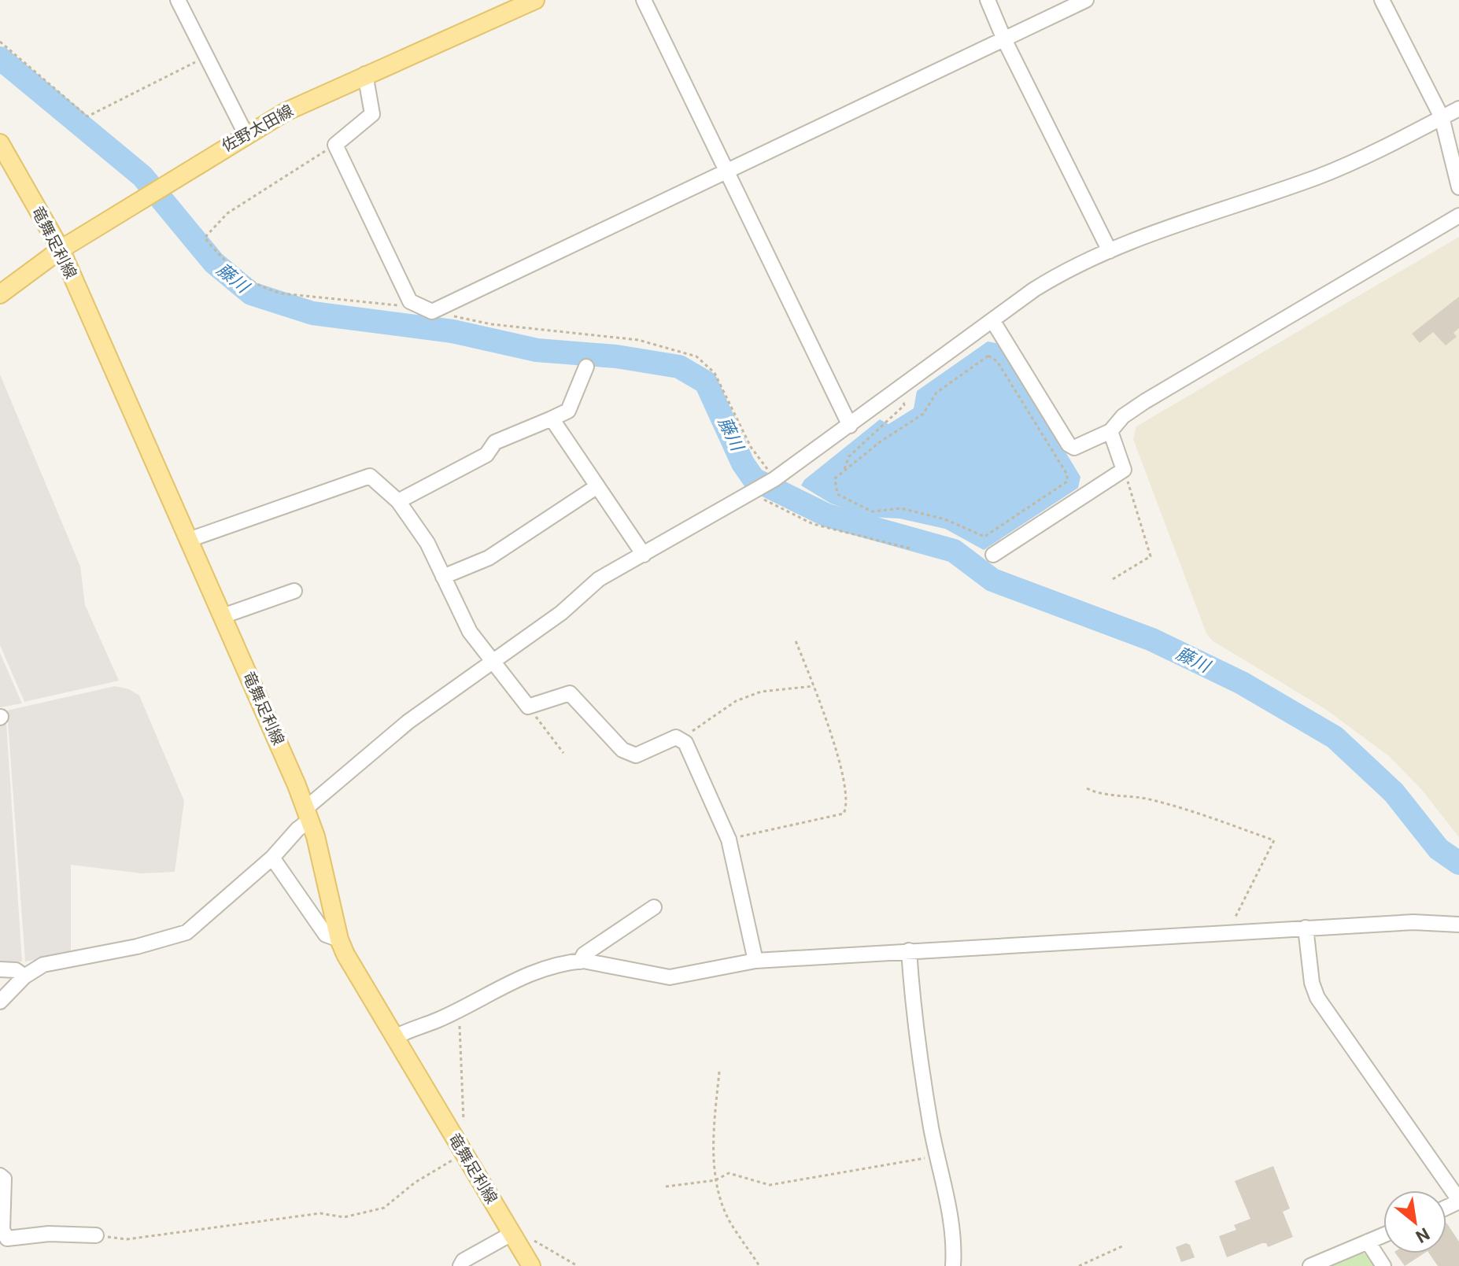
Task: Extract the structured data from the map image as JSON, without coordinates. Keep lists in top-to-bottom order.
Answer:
{
  "streets": {
    "main road": ["佐野太田線", "竜舞足利線"]
  },
  "crossings": [
    ["佐野太田線", "竜舞足利線"]
  ],
  "water": ["藤川"],
  "north": "bottom right"
}
